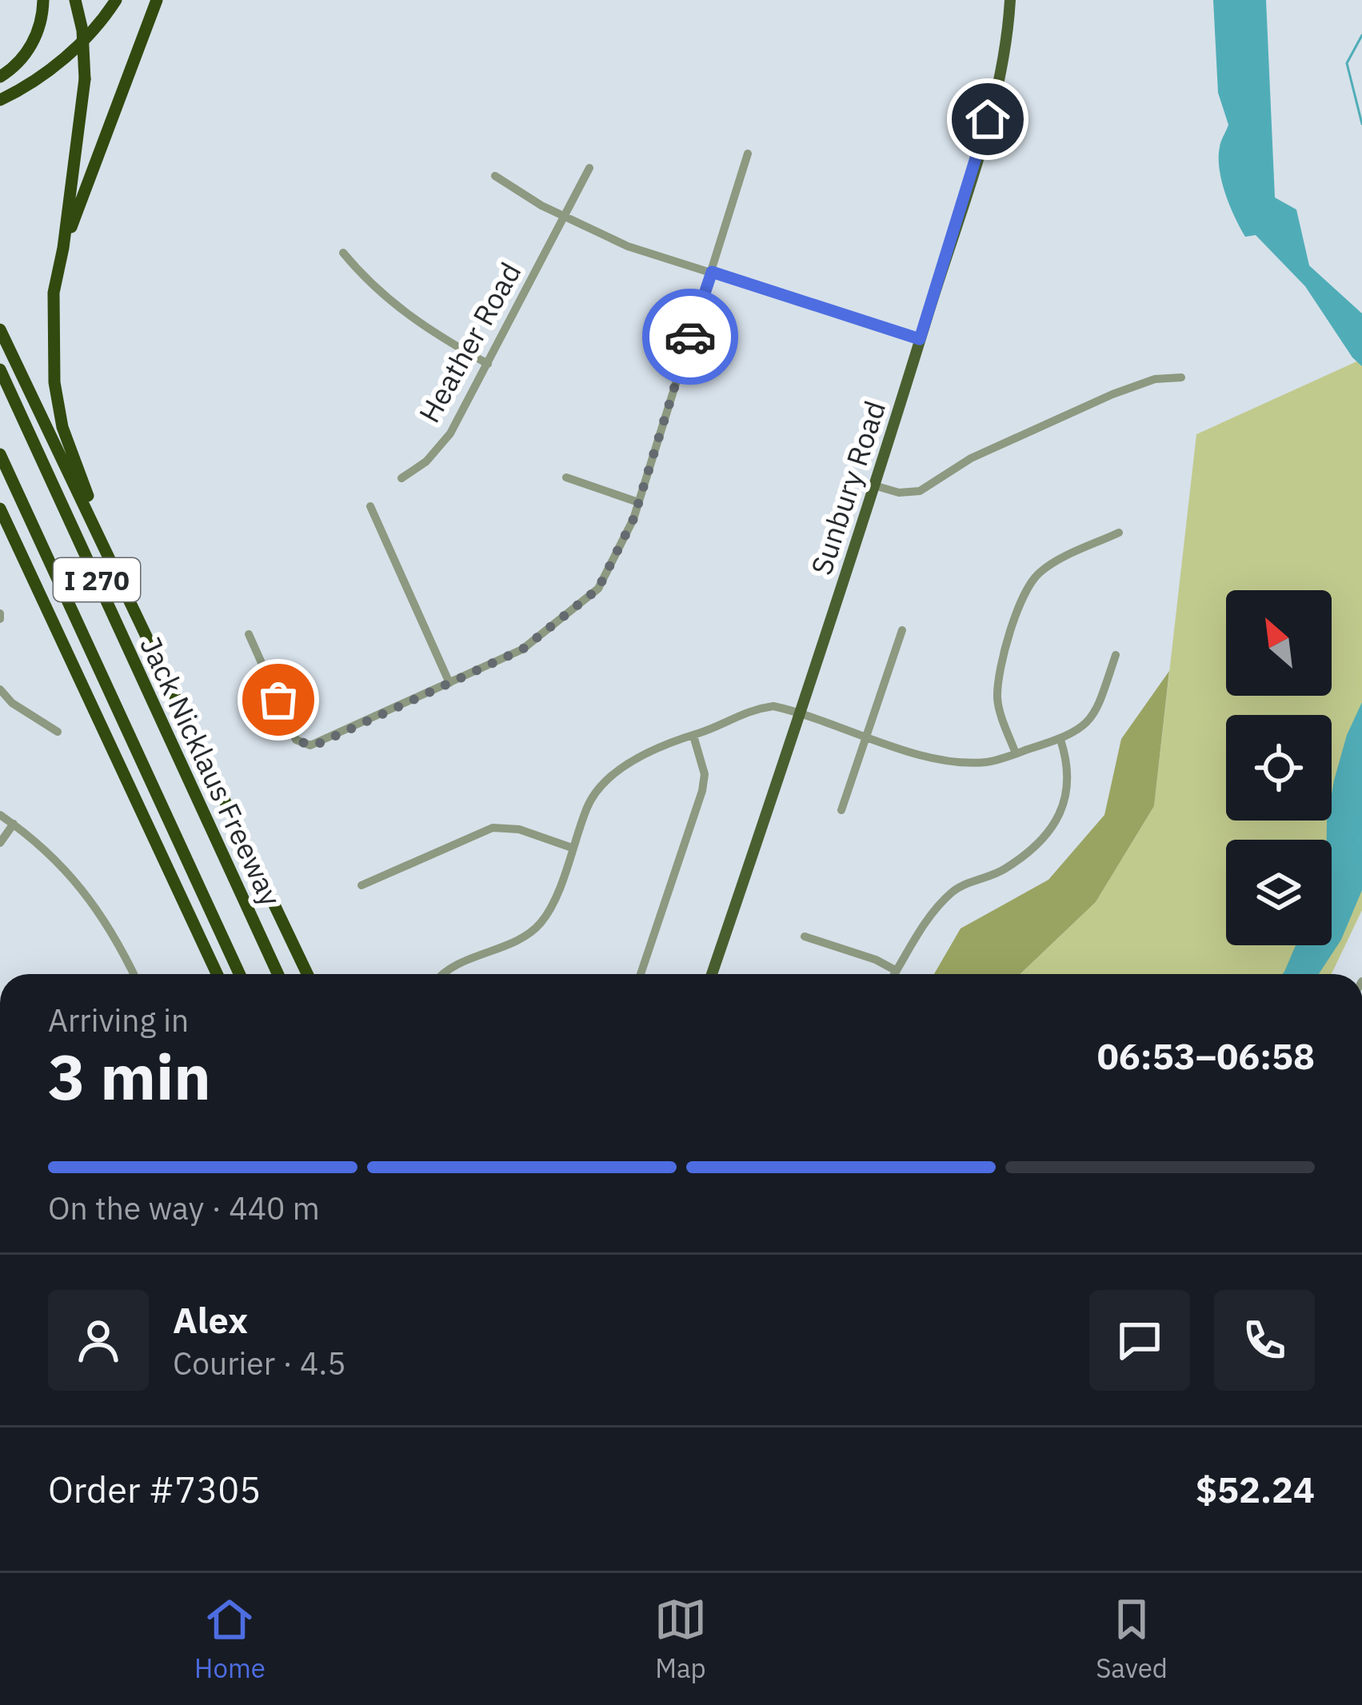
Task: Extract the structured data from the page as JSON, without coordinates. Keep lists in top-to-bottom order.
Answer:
{
  "streets": {
    "highway": ["I 270", "Jack Nicklaus Freeway"],
    "main road": ["Sunbury Road"],
    "street": ["Heather Road"]
  },
  "north": "top left",
  "page": {
    "heading": ["3 min", "Arriving in", "06:53–06:58"],
    "panel": [
      "Alex",
      "Courier · 4.5",
      "Order #7305",
      "$52.24"
    ],
    "bar": "On the way · 440 m",
    "tabs": ["Home", "Map", "Saved"]
  }
}
